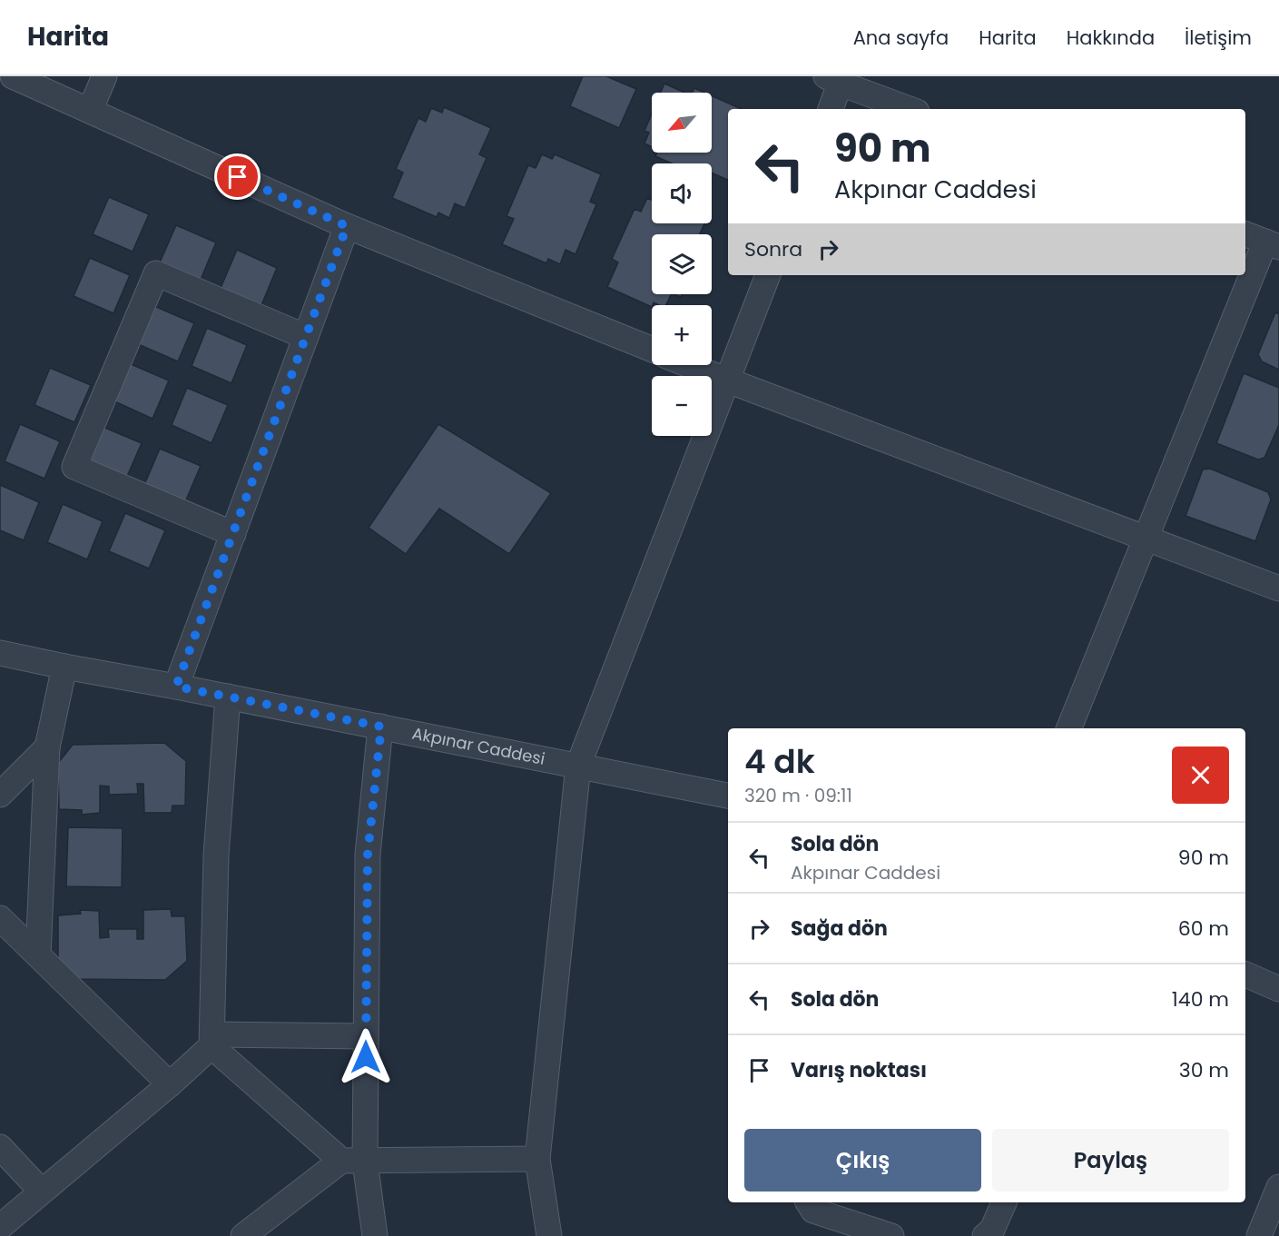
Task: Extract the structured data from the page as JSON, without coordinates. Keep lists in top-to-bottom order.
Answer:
{
  "streets": {
    "street": ["Akpınar Caddesi"]
  },
  "north": "bottom left",
  "page": {
    "header": "Harita",
    "nav": [
      "Ana sayfa",
      "Harita",
      "Hakkında",
      "İletişim"
    ],
    "map_buttons": ["+", "−"],
    "turn": ["90 m", "Akpınar Caddesi"],
    "then": "Sonra",
    "heading": ["4 dk", "320 m · 09:11"],
    "list": [
      {
        "name": "Sola dön",
        "note": "Akpınar Caddesi",
        "value": "90 m"
      },
      {
        "name": "Sağa dön",
        "value": "60 m"
      },
      {
        "name": "Sola dön",
        "value": "140 m"
      },
      {
        "name": "Varış noktası",
        "value": "30 m"
      }
    ],
    "buttons": ["Çıkış", "Paylaş"]
  }
}
